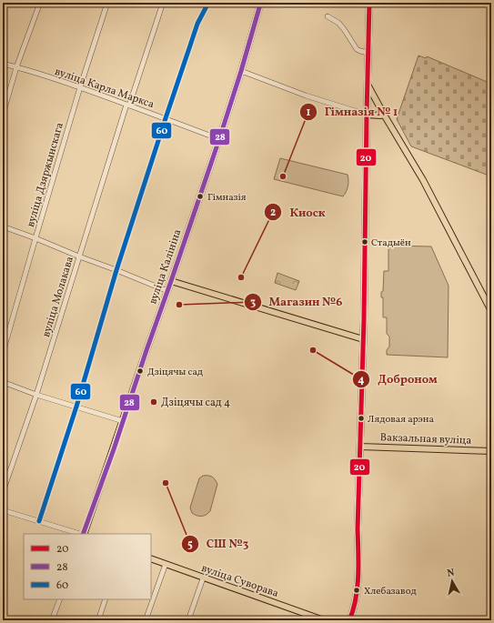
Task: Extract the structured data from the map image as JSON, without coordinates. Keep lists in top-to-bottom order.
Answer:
{
  "streets": {
    "main road": ["вуліца Калініна", "Вакзальная вуліца", "вуліца Суворава"],
    "street": ["вуліца Карла Маркса", "вуліца Дзяржынскага", "вуліца Молакава"]
  },
  "crossings": [
    ["вуліца Карла Маркса", "вуліца Дзяржынскага"],
    ["вуліца Карла Маркса", "вуліца Калініна"],
    ["вуліца Карла Маркса", "вуліца Молакава"]
  ],
  "places": [
    "Гімназія № 1",
    "Гімназія",
    "Стадыён",
    "Киоск",
    "Магазин №6",
    "Доброном",
    "Дзіцячы сад",
    "Дзіцячы сад 4",
    "Лядовая арэна",
    "СШ №3",
    "Хлебазавод"
  ],
  "lines": ["transit line 20", "transit line 28", "transit line 60"],
  "legend": ["20", "28", "60"],
  "north": "top"
}
